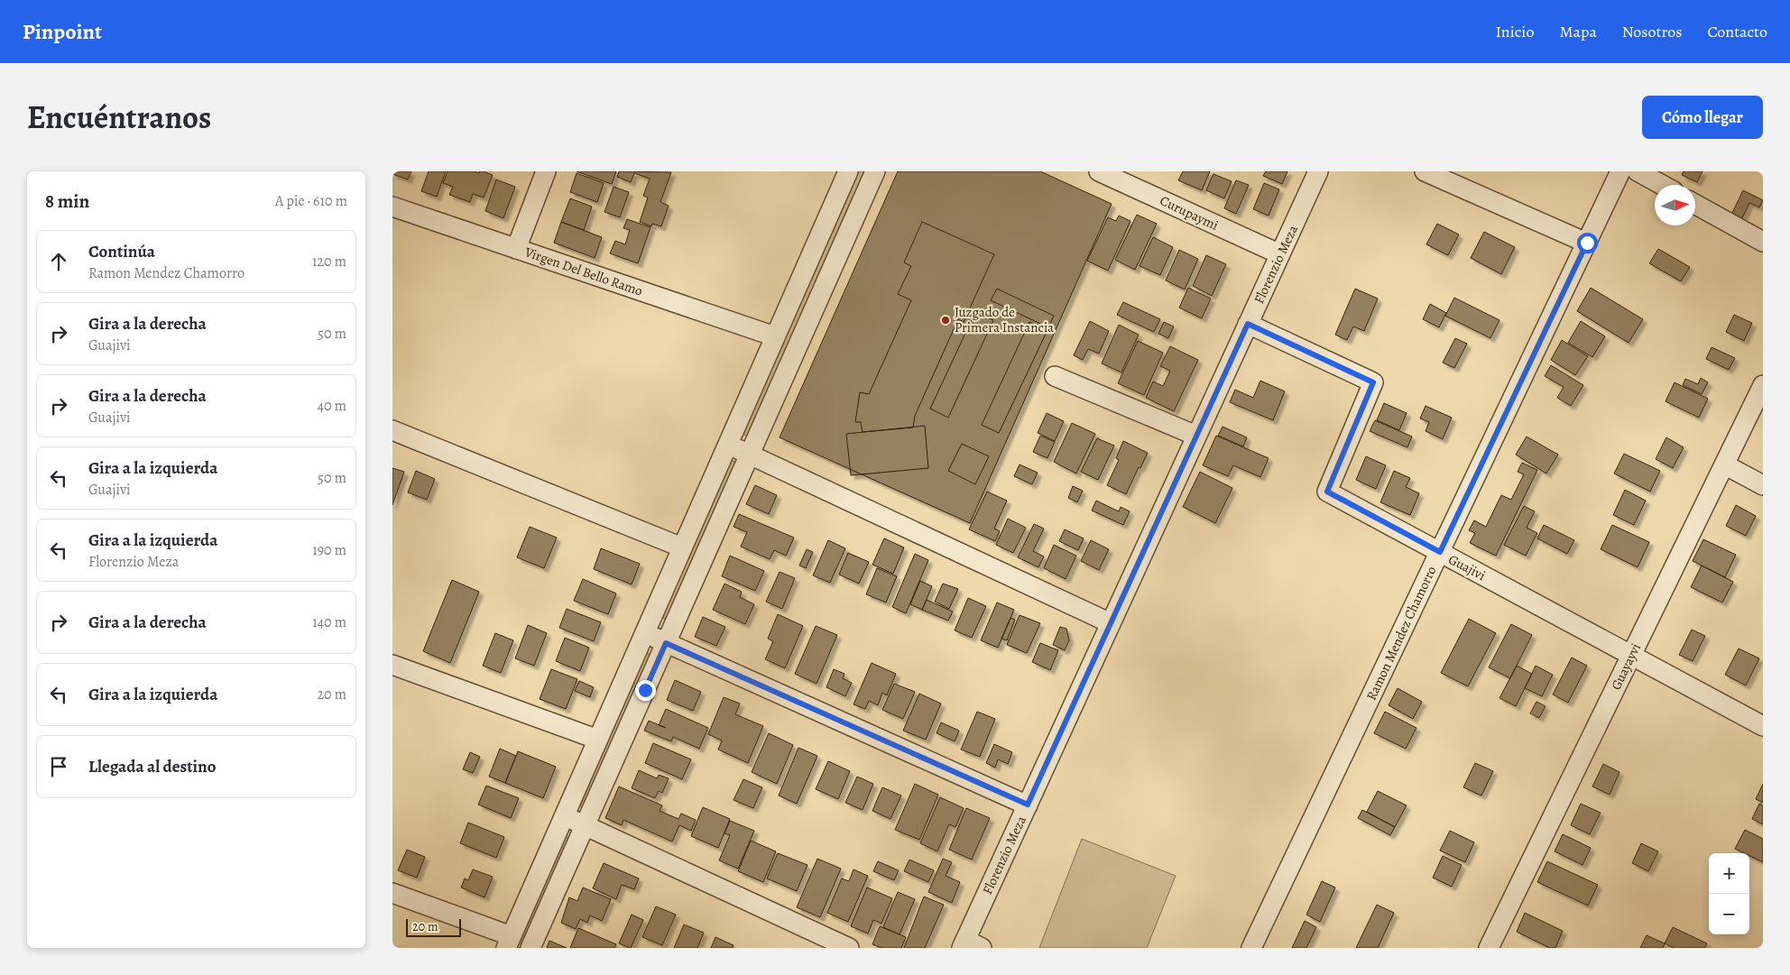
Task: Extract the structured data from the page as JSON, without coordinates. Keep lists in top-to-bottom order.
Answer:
{
  "streets": {
    "street": [
      "Curupaymi",
      "Florenzio Meza",
      "Virgen Del Bello Ramo",
      "Guajivi",
      "Ramon Mendez Chamorro",
      "Guayayvi"
    ]
  },
  "crossings": [
    ["Curupaymi", "Florenzio Meza"],
    ["Florenzio Meza", "Guajivi"],
    ["Guajivi", "Ramon Mendez Chamorro"],
    ["Guajivi", "Guayayvi"]
  ],
  "places": ["Juzgado de Primera Instancia"],
  "scale_bar": "20 m",
  "north": "right",
  "page": {
    "header": "Pinpoint",
    "nav": [
      "Inicio",
      "Mapa",
      "Nosotros",
      "Contacto"
    ],
    "title": "Encuéntranos",
    "buttons": "Cómo llegar",
    "heading": ["8 min", "A pie · 610 m"],
    "list": [
      ["Continúa", "Ramon Mendez Chamorro", "120 m"],
      ["Gira a la derecha", "Guajivi", "50 m"],
      ["Gira a la derecha", "Guajivi", "40 m"],
      ["Gira a la izquierda", "Guajivi", "50 m"],
      ["Gira a la izquierda", "Florenzio Meza", "190 m"],
      ["Gira a la derecha", "140 m"],
      ["Gira a la izquierda", "20 m"],
      "Llegada al destino"
    ],
    "map_buttons": ["+", "−"],
    "scale": "20 m"
  }
}
